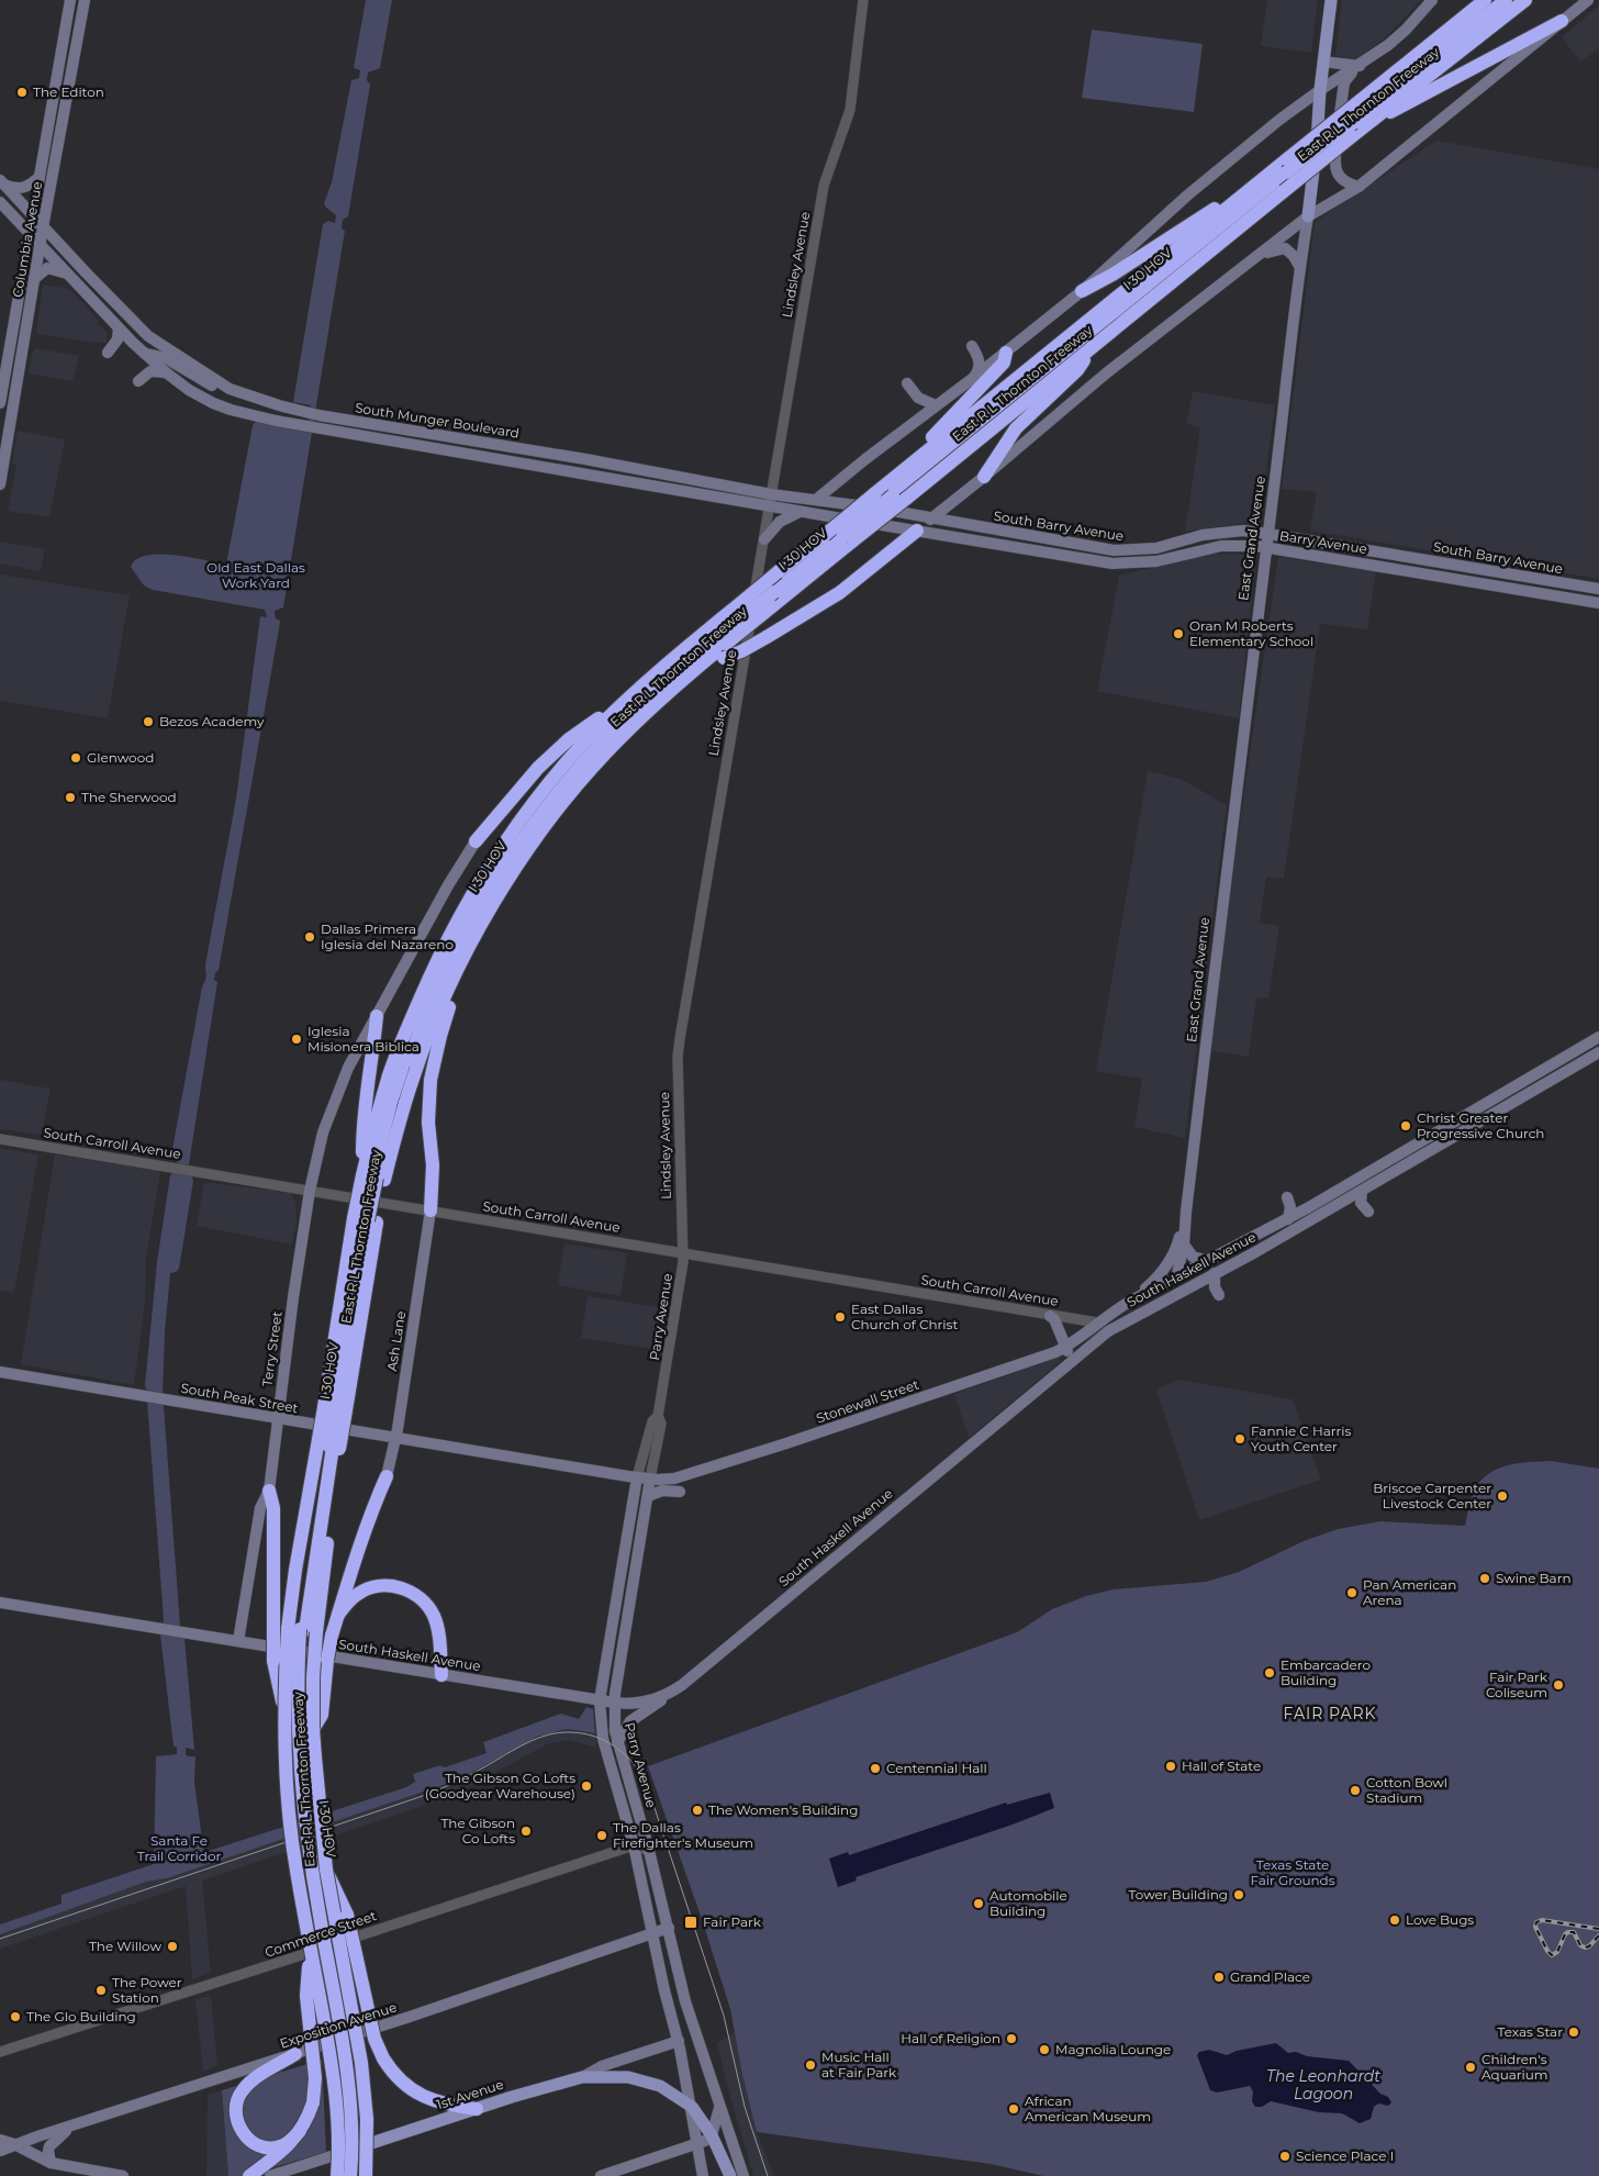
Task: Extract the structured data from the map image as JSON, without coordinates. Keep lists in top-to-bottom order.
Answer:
{
  "streets": {
    "highway": ["East R L Thornton Freeway", "I 30 HOV"],
    "main road": [
      "Columbia Avenue",
      "South Munger Boulevard",
      "South Barry Avenue",
      "East Grand Avenue",
      "Barry Avenue",
      "South Haskell Avenue",
      "Parry Avenue",
      "Ash Lane",
      "Terry Street",
      "South Peak Street",
      "Stonewall Street",
      "Exposition Avenue",
      "1st Avenue"
    ],
    "street": ["Lindsley Avenue", "South Carroll Avenue", "Commerce Street"]
  },
  "crossings": [
    ["East R L Thornton Freeway", "I 30 HOV"],
    ["East R L Thornton Freeway", "South Munger Boulevard"],
    ["East R L Thornton Freeway", "South Barry Avenue"],
    ["Columbia Avenue", "South Munger Boulevard"],
    ["Lindsley Avenue", "South Munger Boulevard"],
    ["Lindsley Avenue", "South Carroll Avenue"],
    ["Lindsley Avenue", "Parry Avenue"],
    ["I 30 HOV", "South Munger Boulevard"],
    ["I 30 HOV", "South Barry Avenue"],
    ["South Munger Boulevard", "South Barry Avenue"],
    ["South Munger Boulevard", "Barry Avenue"],
    ["South Barry Avenue", "East Grand Avenue"],
    ["East Grand Avenue", "Barry Avenue"],
    ["East Grand Avenue", "South Haskell Avenue"],
    ["South Carroll Avenue", "South Haskell Avenue"],
    ["South Carroll Avenue", "Parry Avenue"],
    ["South Carroll Avenue", "Ash Lane"],
    ["South Carroll Avenue", "Terry Street"],
    ["South Carroll Avenue", "Stonewall Street"],
    ["South Haskell Avenue", "Parry Avenue"],
    ["South Haskell Avenue", "Terry Street"],
    ["South Haskell Avenue", "Stonewall Street"],
    ["Parry Avenue", "South Peak Street"],
    ["Parry Avenue", "Stonewall Street"],
    ["Parry Avenue", "Commerce Street"],
    ["Parry Avenue", "Exposition Avenue"],
    ["Parry Avenue", "1st Avenue"],
    ["Ash Lane", "South Peak Street"],
    ["Terry Street", "South Peak Street"],
    ["South Peak Street", "Stonewall Street"]
  ],
  "districts": ["FAIR PARK"],
  "water": ["The Leonhardt Lagoon"],
  "parks": ["Old East Dallas Work Yard", "Santa Fe Trail Corridor", "Texas State Fair Grounds"],
  "places": {
    "other": [
      "The Editon",
      "Oran M Roberts Elementary School",
      "Bezos Academy",
      "Glenwood",
      "The Sherwood",
      "Dallas Primera Iglesia del Nazareno",
      "Iglesia Misionera Biblica",
      "Christ Greater Progressive Church",
      "East Dallas Church of Christ",
      "Fannie C Harris Youth Center",
      "Briscoe Carpenter Livestock Center",
      "Swine Barn",
      "Pan American Arena",
      "Embarcadero Building",
      "Fair Park Coliseum",
      "Hall of State",
      "Centennial Hall",
      "The Gibson Co Lofts (Goodyear Warehouse)",
      "Cotton Bowl Stadium",
      "The Women's Building",
      "The Gibson Co Lofts",
      "The Dallas Firefighter's Museum",
      "Tower Building",
      "Automobile Building",
      "Love Bugs",
      "The Willow",
      "Grand Place",
      "The Power Station",
      "The Glo Building",
      "Texas Star",
      "Hall of Religion",
      "Magnolia Lounge",
      "Music Hall at Fair Park",
      "Children's Aquarium",
      "African American Museum",
      "Science Place I"
    ],
    "transit": ["Fair Park"]
  }
}
